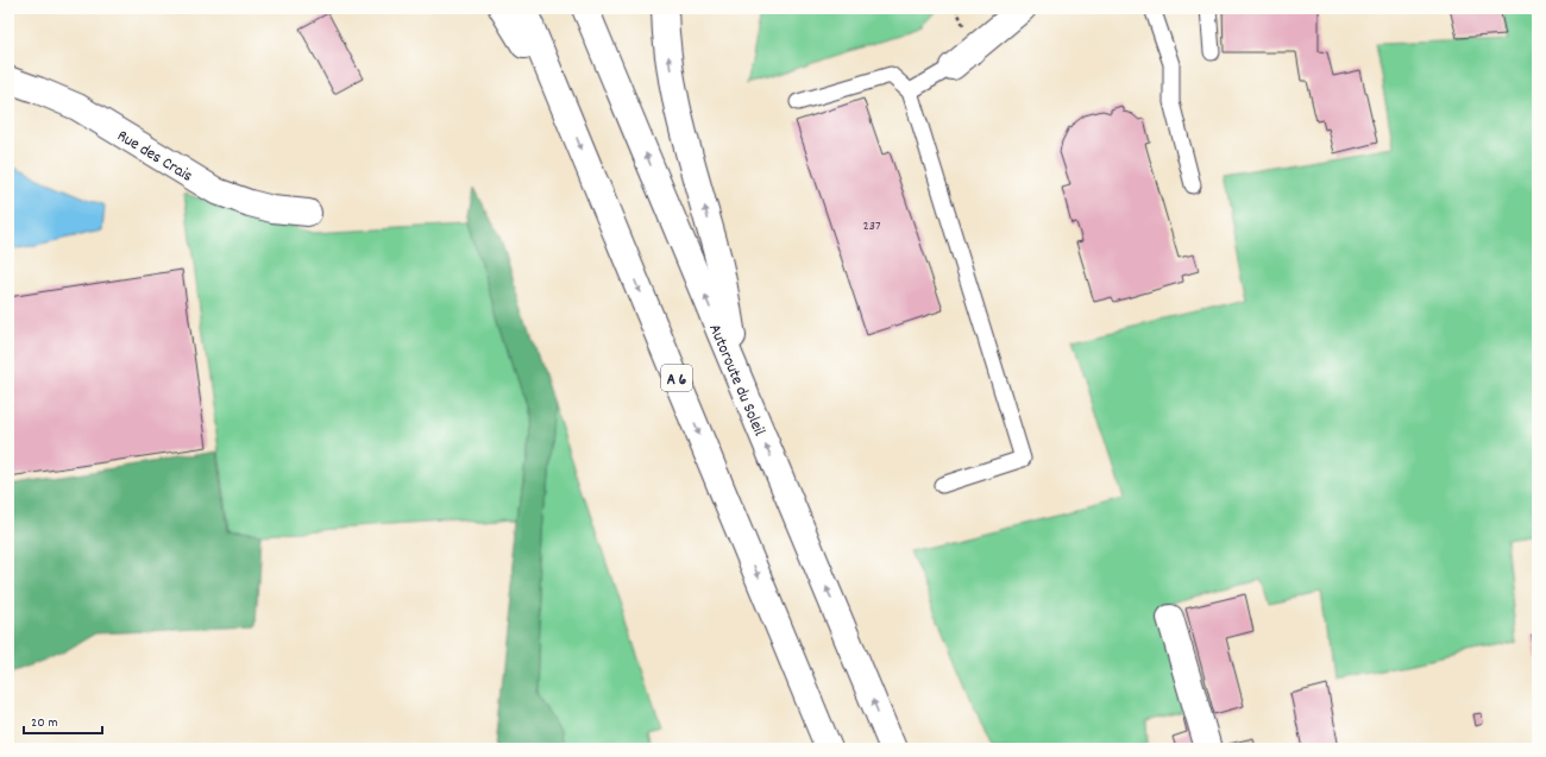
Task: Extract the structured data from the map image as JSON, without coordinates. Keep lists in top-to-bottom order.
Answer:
{
  "streets": {
    "main road": ["Rue des Crais", "A 6", "Autoroute du Soleil"]
  },
  "house_numbers": ["237"],
  "scale_bar": "20 m"
}
